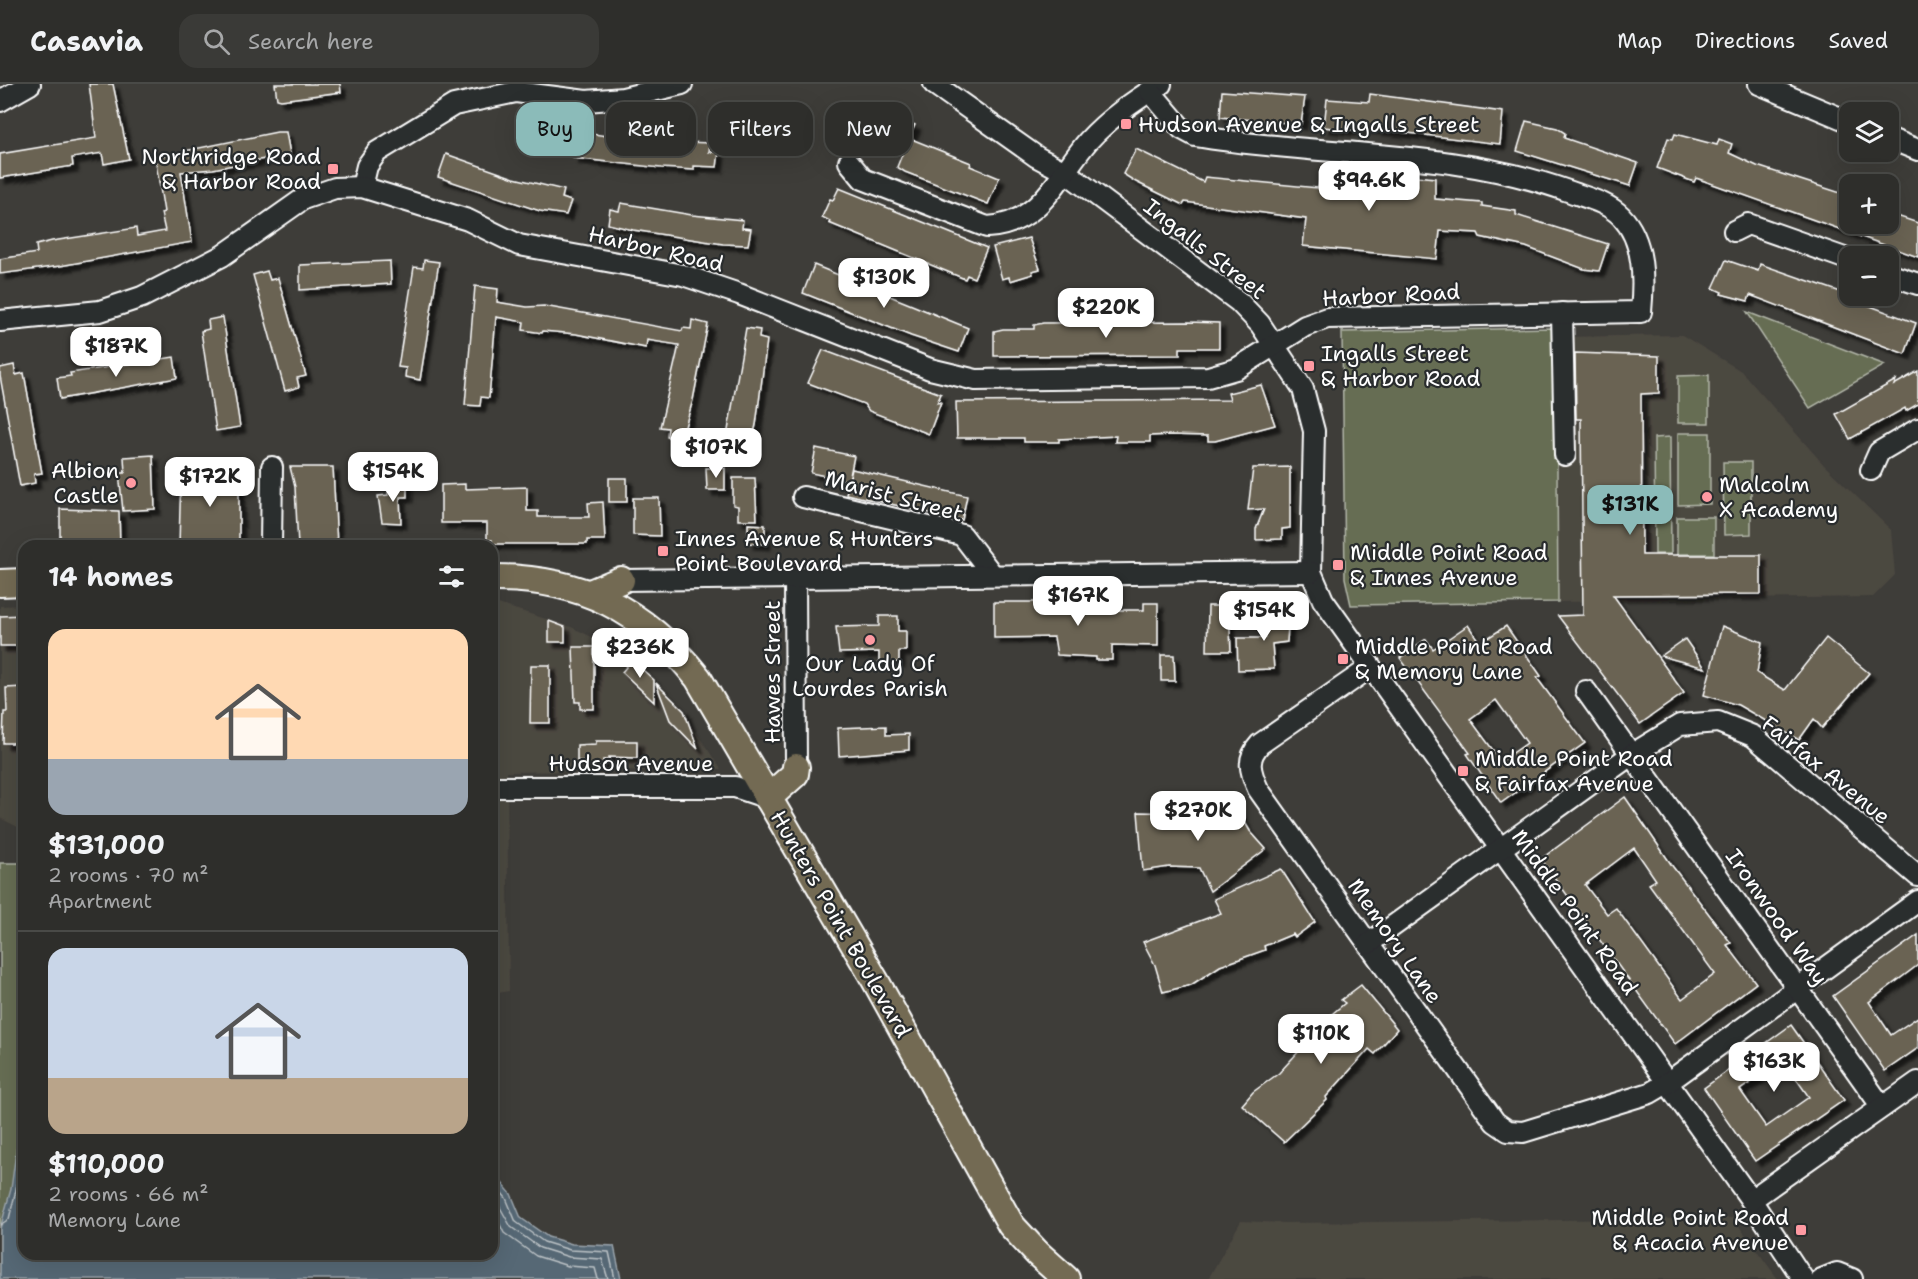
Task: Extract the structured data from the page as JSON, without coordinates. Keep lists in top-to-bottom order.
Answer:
{
  "streets": {
    "main road": ["Hunters Point Boulevard"],
    "street": [
      "Harbor Road",
      "Ingalls Street",
      "Marist Street",
      "Hawes Street",
      "Hudson Avenue",
      "Fairfax Avenue",
      "Middle Point Road",
      "Ironwood Way",
      "Memory Lane"
    ]
  },
  "crossings": [
    ["Harbor Road", "Ingalls Street"],
    ["Ingalls Street", "Middle Point Road"],
    ["Hudson Avenue", "Hunters Point Boulevard"],
    ["Fairfax Avenue", "Middle Point Road"],
    ["Fairfax Avenue", "Ironwood Way"],
    ["Fairfax Avenue", "Memory Lane"],
    ["Middle Point Road", "Memory Lane"],
    ["Ironwood Way", "Memory Lane"]
  ],
  "places": {
    "transit": [
      "Hudson Avenue & Ingalls Street",
      "Northridge Road & Harbor Road",
      "Ingalls Street & Harbor Road",
      "Innes Avenue & Hunters Point Boulevard",
      "Middle Point Road & Innes Avenue",
      "Middle Point Road & Memory Lane",
      "Middle Point Road & Fairfax Avenue",
      "Middle Point Road & Acacia Avenue"
    ],
    "other": ["Albion Castle", "Malcolm X Academy", "Our Lady Of Lourdes Parish"]
  },
  "page": {
    "header": "Casavia",
    "search": "Search here",
    "nav": ["Map", "Directions", "Saved"],
    "map_buttons": ["+", "−"],
    "chip": [
      "Buy",
      "Rent",
      "Filters",
      "New"
    ],
    "price": [
      "$94.6K",
      "$130K",
      "$220K",
      "$187K",
      "$107K",
      "$154K",
      "$172K",
      "$131K",
      "$167K",
      "$154K",
      "$236K",
      "$270K",
      "$110K",
      "$163K"
    ],
    "heading": "14 homes",
    "list": [
      {
        "name": "$131,000",
        "note": "2 rooms · 70 m² · Apartment"
      },
      {
        "name": "$110,000",
        "note": "2 rooms · 66 m² · Memory Lane"
      }
    ]
  }
}
